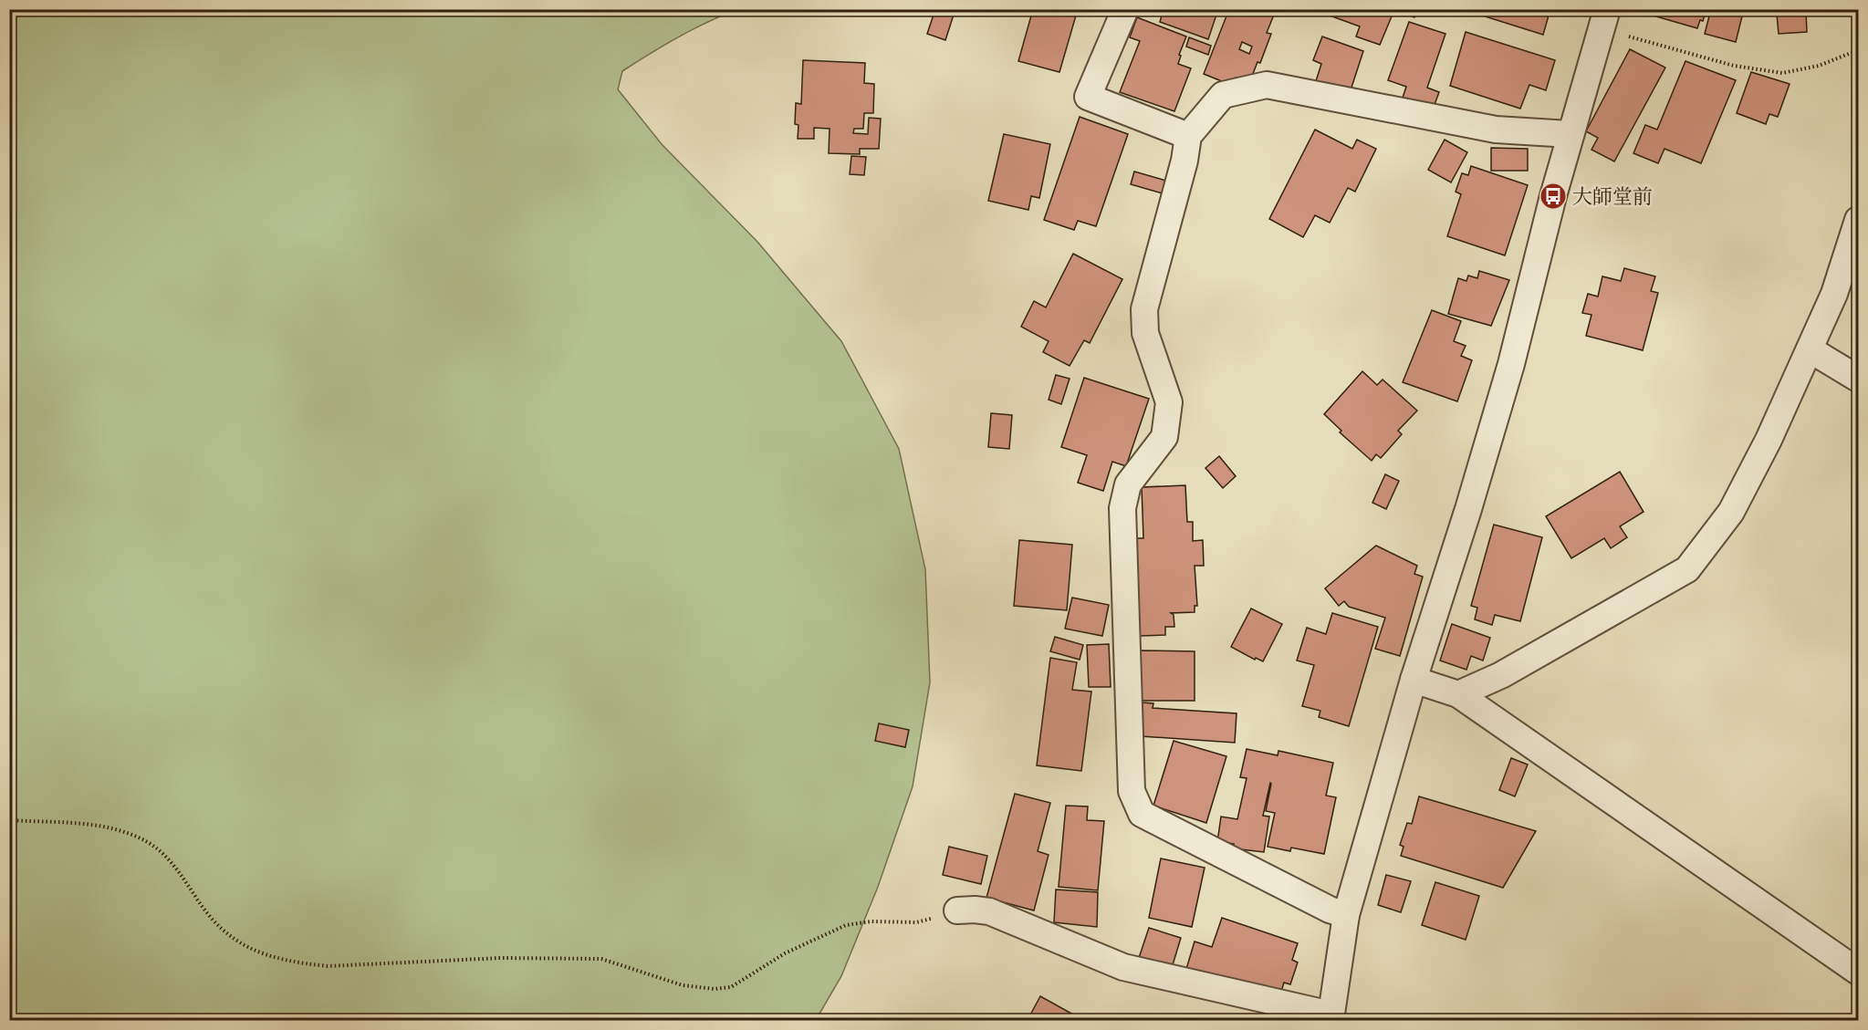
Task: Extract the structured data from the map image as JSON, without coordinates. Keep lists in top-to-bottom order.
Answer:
{
  "places": {
    "bus stop": ["大師堂前"]
  }
}
